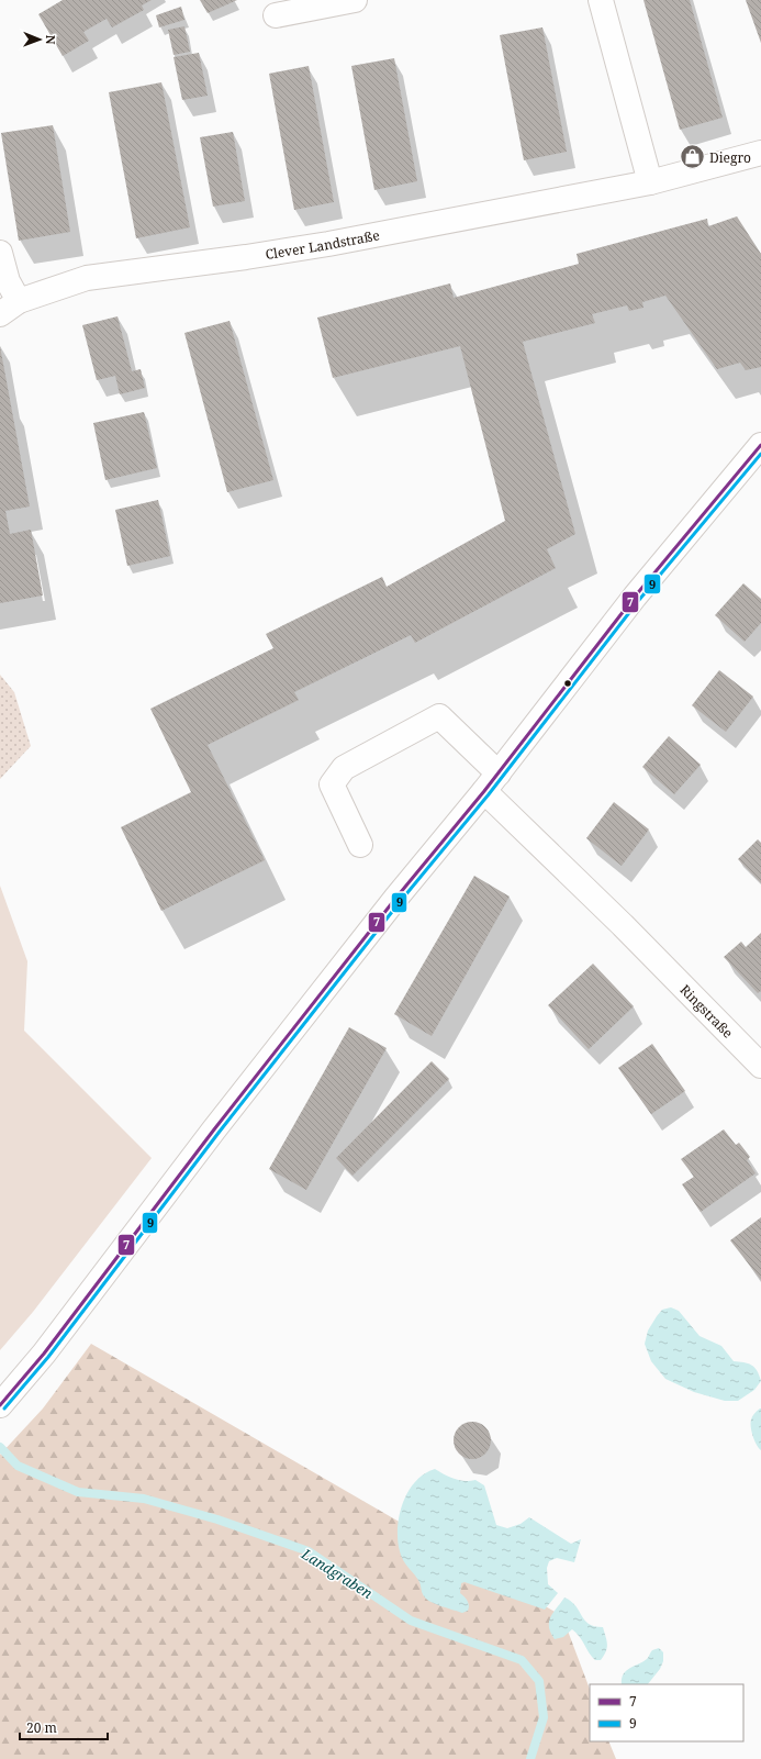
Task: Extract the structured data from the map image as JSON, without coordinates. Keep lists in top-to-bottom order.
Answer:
{
  "streets": {
    "street": ["Clever Landstraße", "Ringstraße"]
  },
  "water": ["Landgraben"],
  "places": {
    "shop": ["Diegro"]
  },
  "lines": ["transit line 7", "transit line 9"],
  "legend": ["7", "9"],
  "scale_bar": "20 m",
  "north": "right"
}
